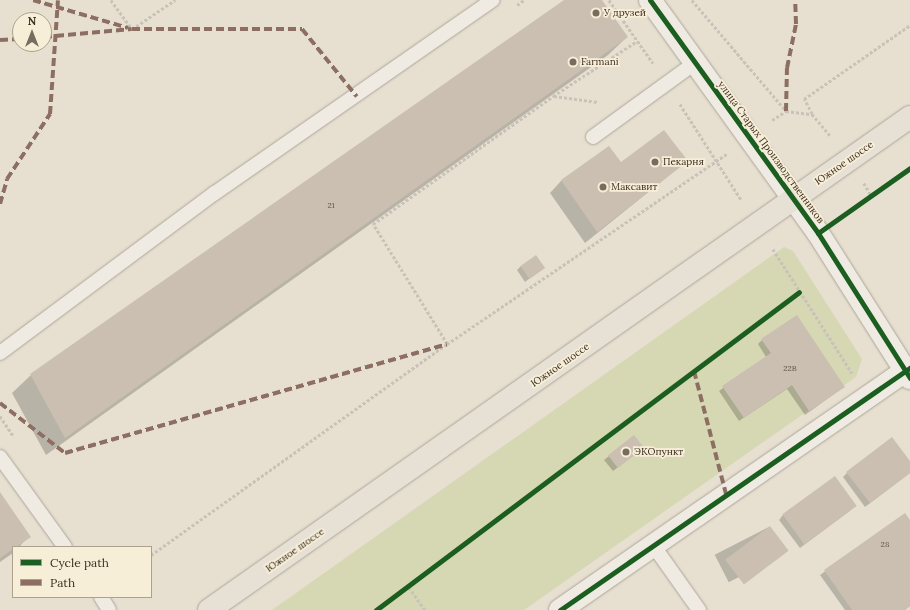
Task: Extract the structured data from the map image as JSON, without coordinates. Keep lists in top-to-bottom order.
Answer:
{
  "streets": {
    "main road": ["Южное шоссе"],
    "street": ["улица Старых Производственников"]
  },
  "crossings": [
    ["улица Старых Производственников", "Южное шоссе"]
  ],
  "places": [
    "У друзей",
    "Farmani",
    "Пекарня",
    "Максавит",
    "ЭКОпункт"
  ],
  "house_numbers": ["21", "22В", "28"],
  "legend": ["Cycle path", "Path"],
  "north": "top"
}
